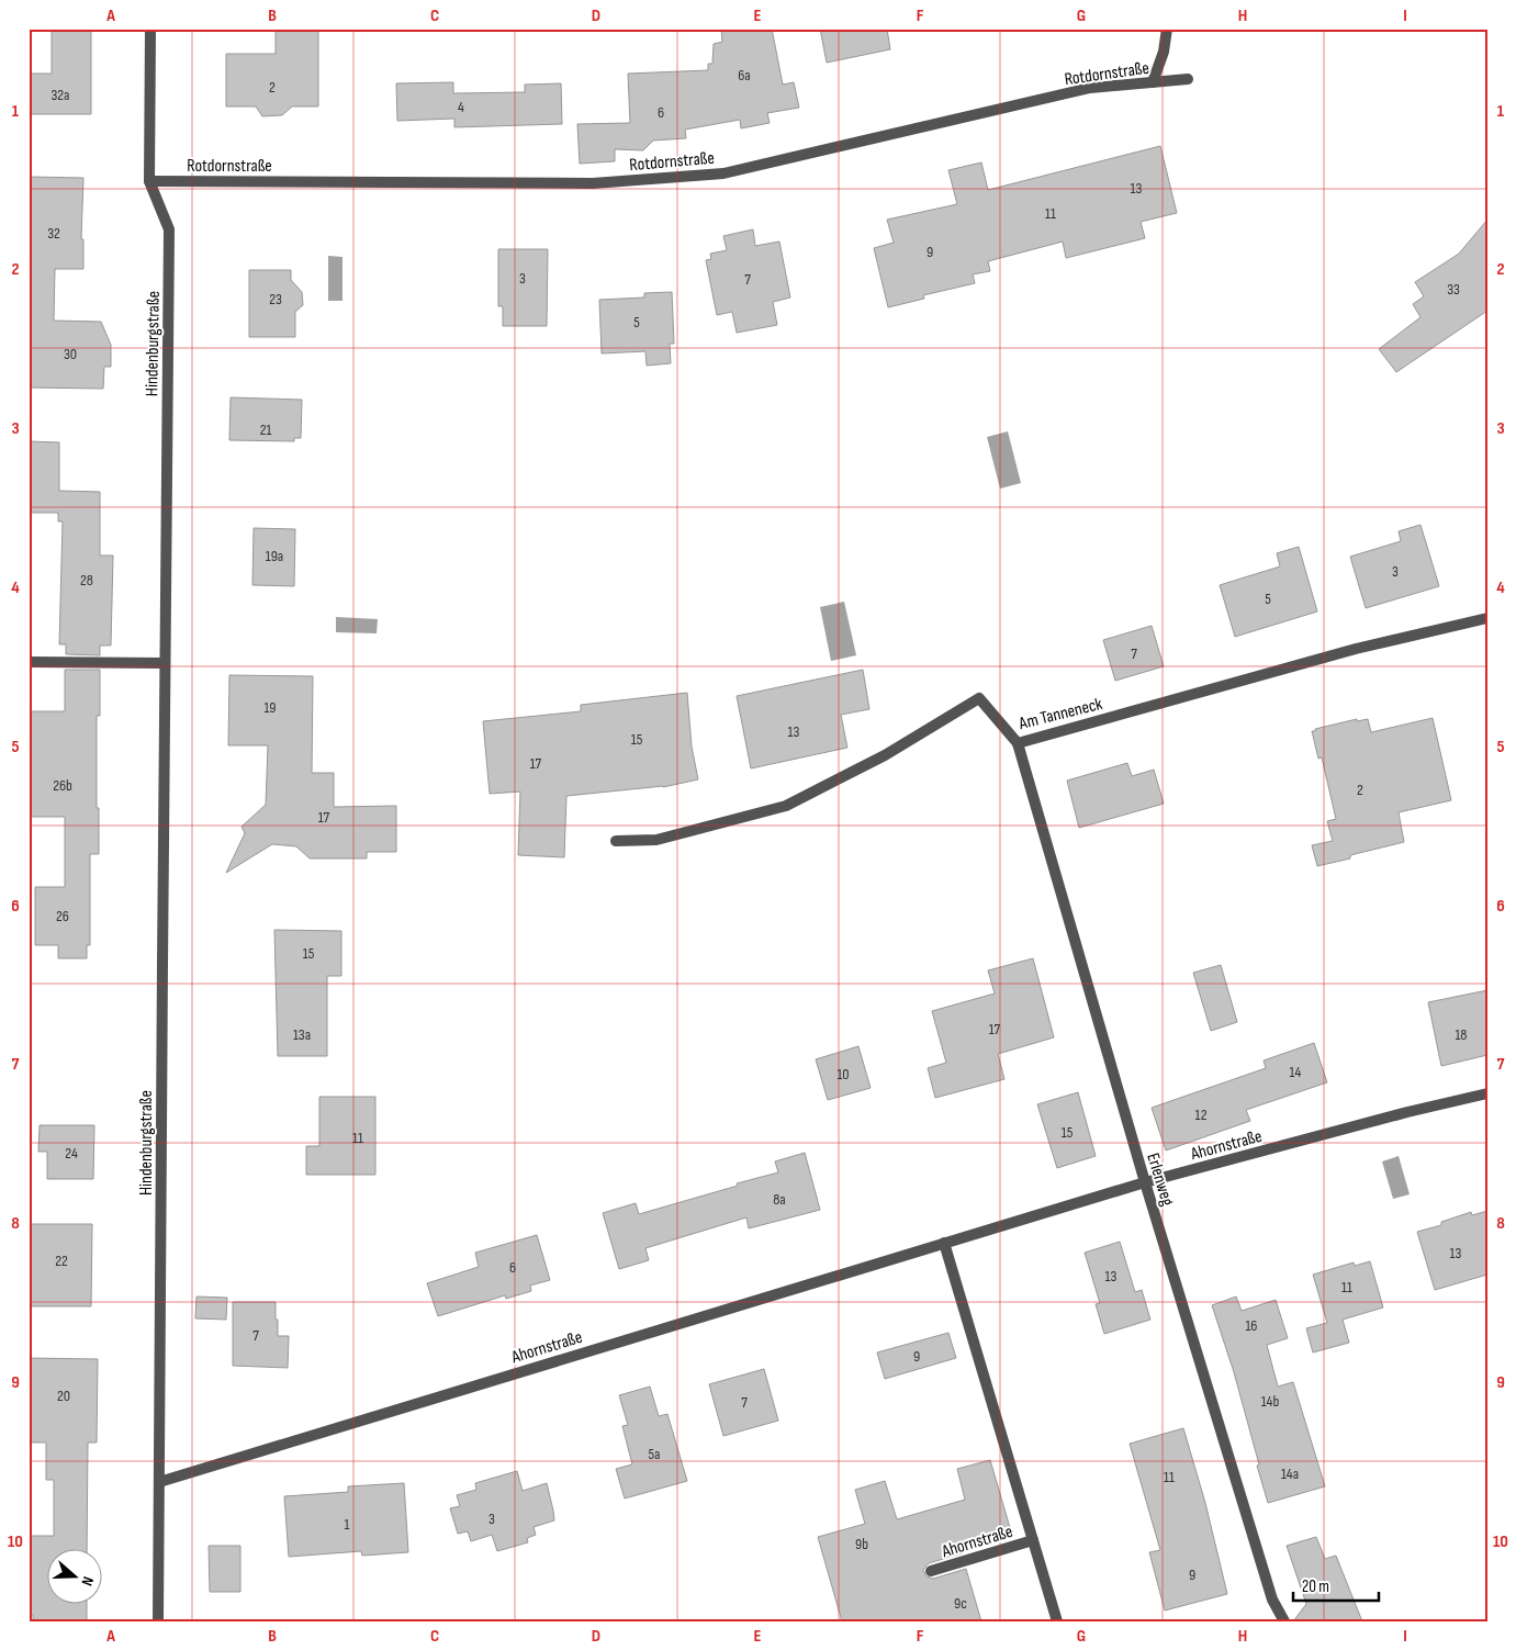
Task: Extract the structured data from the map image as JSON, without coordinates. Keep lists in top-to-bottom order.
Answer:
{
  "streets": {
    "street": [
      "Rotdornstraße",
      "Hindenburgstraße",
      "Am Tanneneck",
      "Ahornstraße",
      "Erlenweg"
    ]
  },
  "crossings": [
    ["Rotdornstraße", "Hindenburgstraße"],
    ["Hindenburgstraße", "Ahornstraße"],
    ["Am Tanneneck", "Erlenweg"],
    ["Ahornstraße", "Erlenweg"]
  ],
  "house_numbers": [
    "6a",
    "2",
    "32a",
    "4",
    "6",
    "13",
    "11",
    "32",
    "9",
    "3",
    "7",
    "33",
    "23",
    "5",
    "30",
    "21",
    "19a",
    "3",
    "28",
    "5",
    "7",
    "19",
    "13",
    "15",
    "17",
    "26b",
    "2",
    "17",
    "26",
    "15",
    "17",
    "13a",
    "18",
    "14",
    "10",
    "12",
    "15",
    "11",
    "24",
    "8a",
    "13",
    "22",
    "6",
    "13",
    "11",
    "16",
    "7",
    "9",
    "20",
    "14b",
    "7",
    "5a",
    "14a",
    "11",
    "3",
    "1",
    "9b",
    "9",
    "9c"
  ],
  "scale_bar": "20 m",
  "north": "right",
  "grid": {
    "columns": [
      "A",
      "B",
      "C",
      "D",
      "E",
      "F",
      "G",
      "H",
      "I"
    ],
    "rows": [
      "1",
      "2",
      "3",
      "4",
      "5",
      "6",
      "7",
      "8",
      "9",
      "10"
    ]
  }
}
